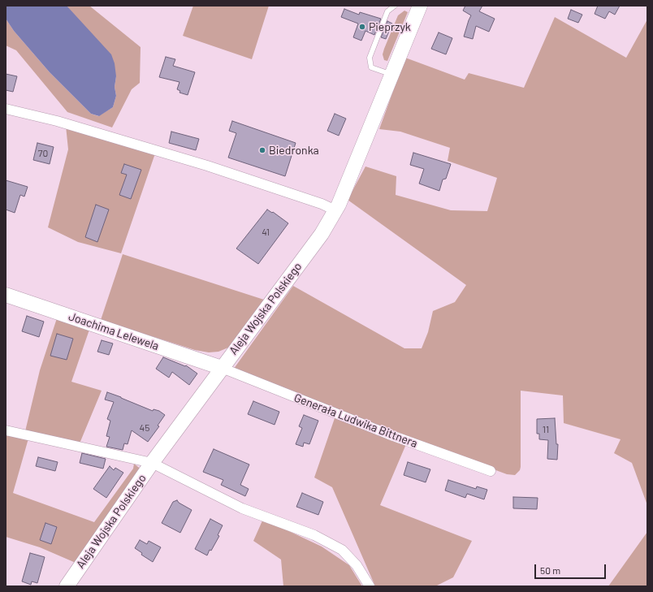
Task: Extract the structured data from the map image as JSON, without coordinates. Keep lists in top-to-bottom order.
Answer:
{
  "streets": {
    "street": ["Aleja Wojska Polskiego", "Joachima Lelewela", "Generała Ludwika Bittnera"]
  },
  "crossings": [
    ["Aleja Wojska Polskiego", "Joachima Lelewela"],
    ["Aleja Wojska Polskiego", "Generała Ludwika Bittnera"],
    ["Joachima Lelewela", "Generała Ludwika Bittnera"]
  ],
  "places": ["Pieprzyk", "Biedronka"],
  "house_numbers": [
    "70",
    "41",
    "45",
    "11"
  ],
  "scale_bar": "50 m"
}
